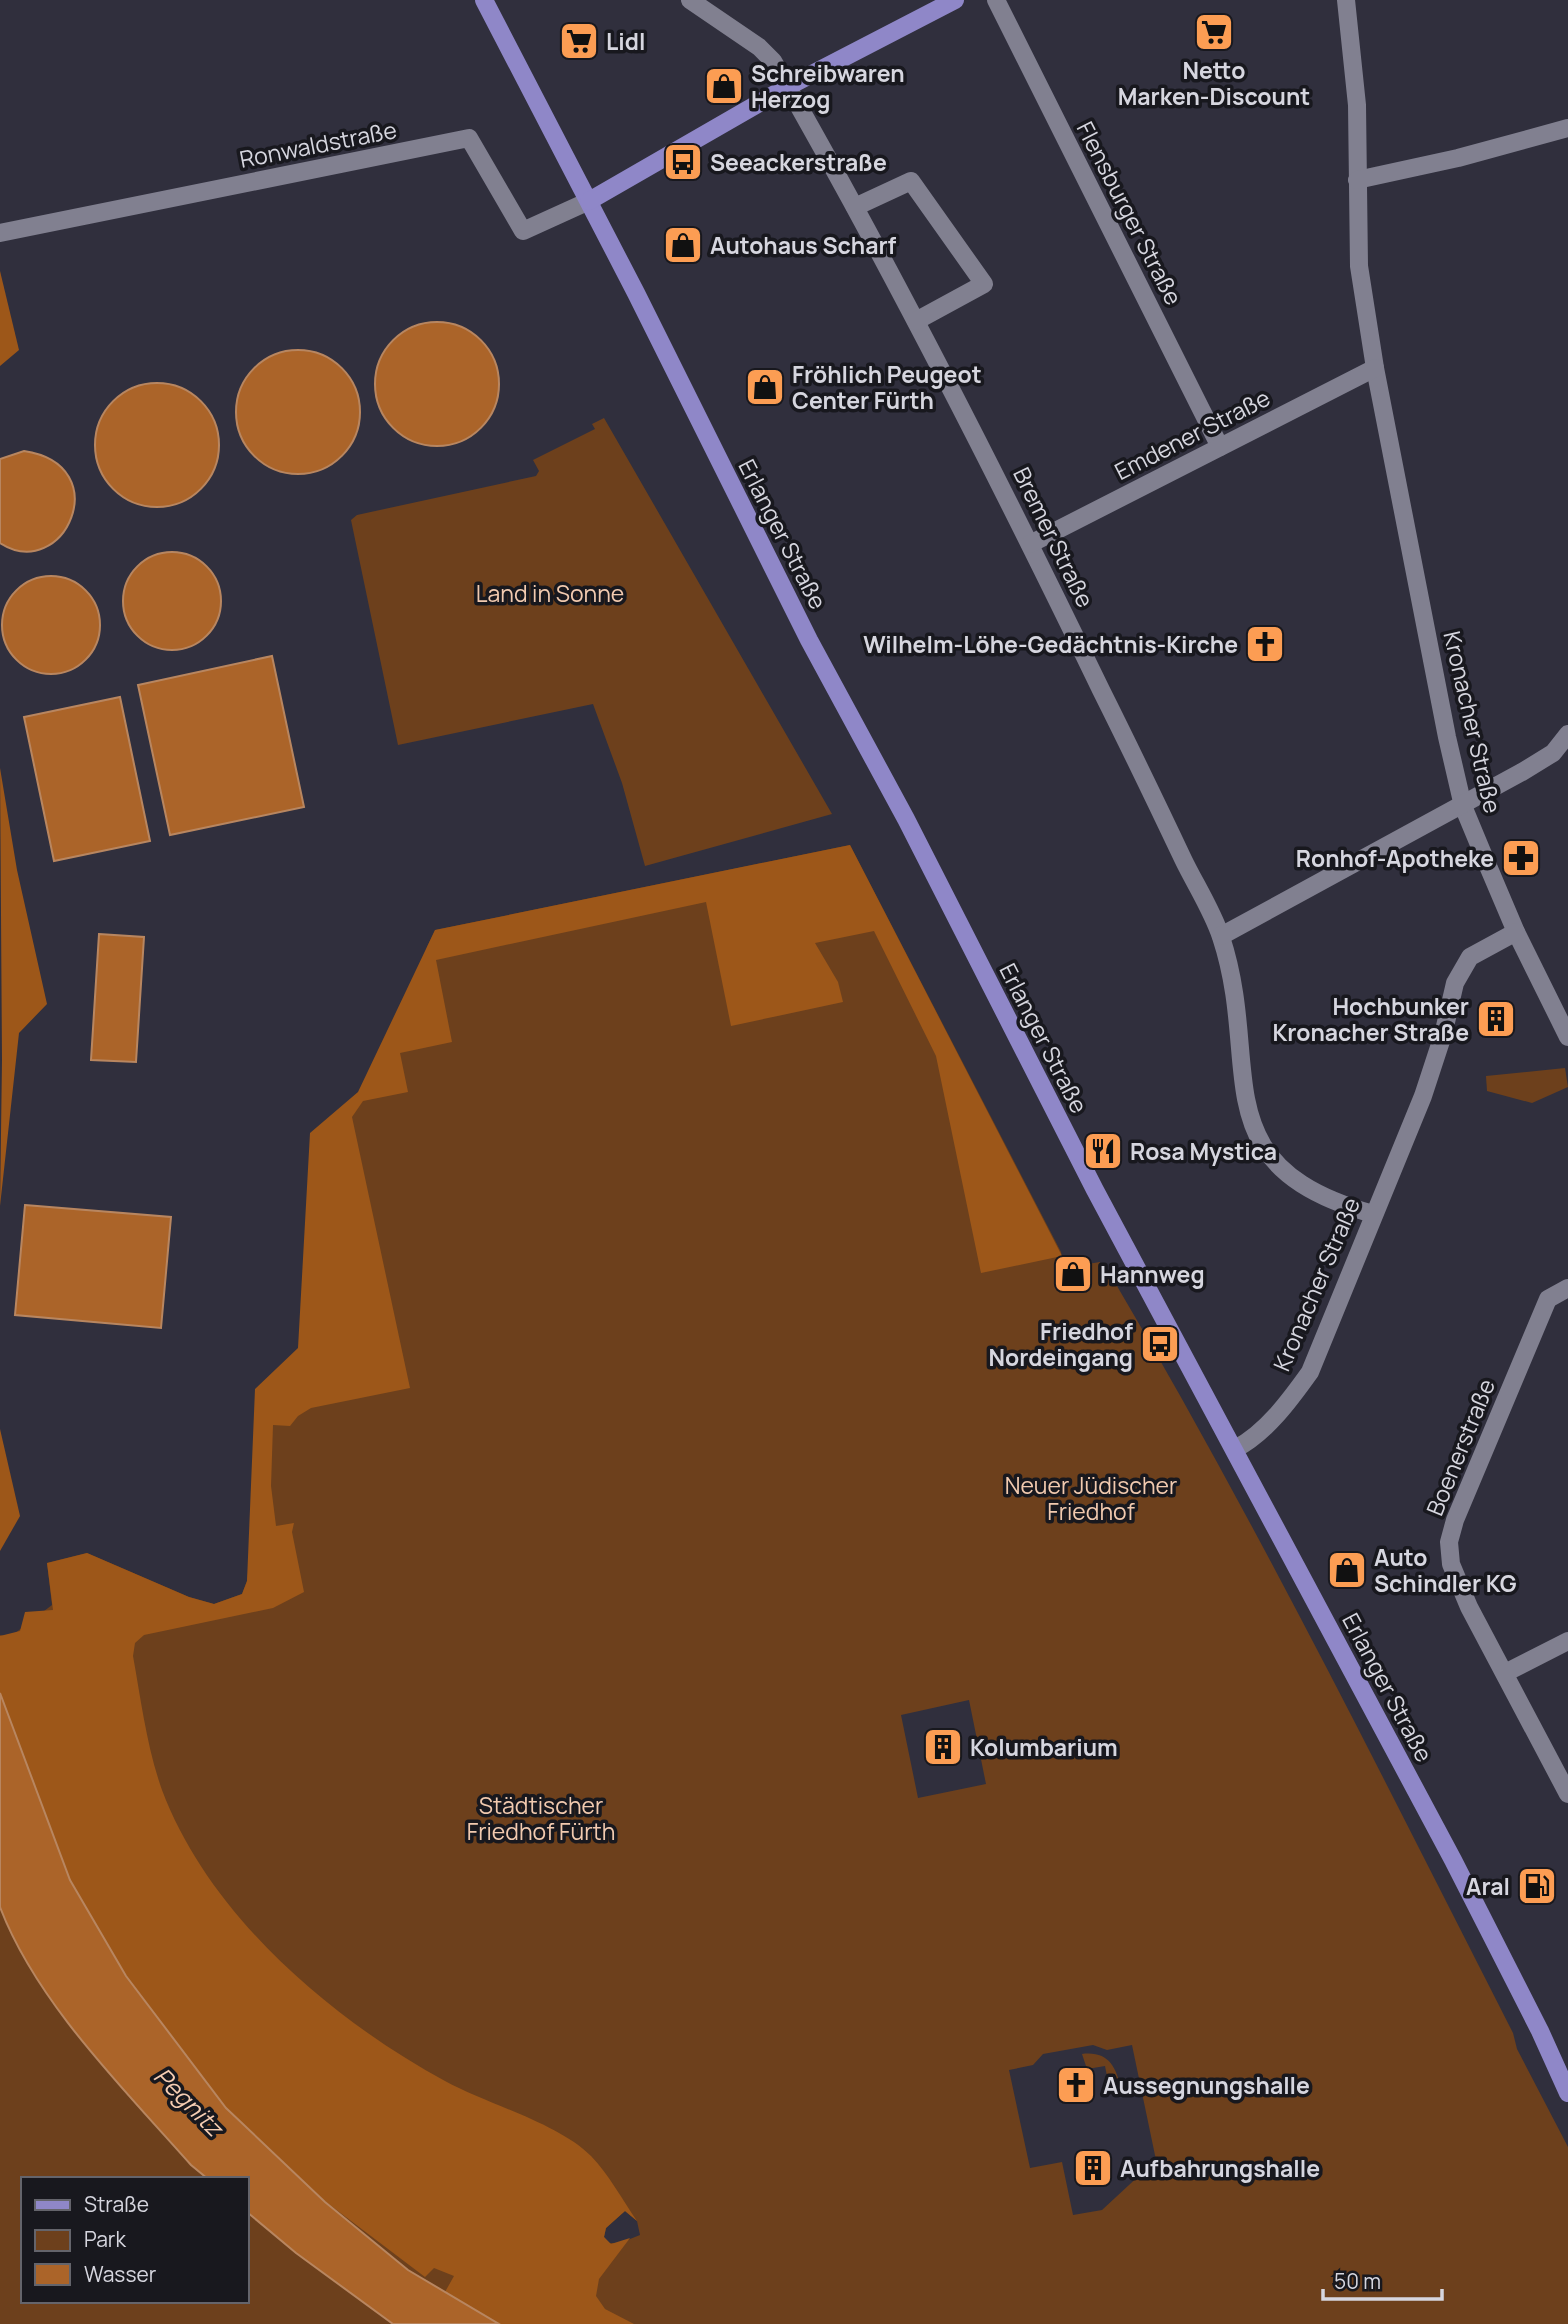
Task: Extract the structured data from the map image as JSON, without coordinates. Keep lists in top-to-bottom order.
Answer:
{
  "streets": {
    "main road": ["Erlanger Straße"],
    "street": [
      "Ronwaldstraße",
      "Flensburger Straße",
      "Emdener Straße",
      "Bremer Straße",
      "Kronacher Straße",
      "Boenerstraße"
    ]
  },
  "crossings": [
    ["Ronwaldstraße", "Erlanger Straße"],
    ["Flensburger Straße", "Emdener Straße"],
    ["Emdener Straße", "Bremer Straße"],
    ["Emdener Straße", "Kronacher Straße"],
    ["Erlanger Straße", "Kronacher Straße"],
    ["Bremer Straße", "Kronacher Straße"]
  ],
  "water": ["Pegnitz"],
  "parks": ["Land in Sonne", "Neuer Jüdischer Friedhof", "Städtischer Friedhof Fürth"],
  "places": {
    "supermarket": ["Netto Marken-Discount", "Lidl"],
    "shop": [
      "Schreibwaren Herzog",
      "Autohaus Scharf",
      "Fröhlich Peugeot Center Fürth",
      "Hannweg",
      "Auto Schindler KG"
    ],
    "bus stop": ["Seeackerstraße", "Friedhof Nordeingang"],
    "church": ["Wilhelm-Löhe-Gedächtnis-Kirche", "Aussegnungshalle"],
    "pharmacy": ["Ronhof-Apotheke"],
    "building": ["Hochbunker Kronacher Straße", "Kolumbarium", "Aufbahrungshalle"],
    "restaurant": ["Rosa Mystica"],
    "fuel station": ["Aral"]
  },
  "legend": ["Straße", "Park", "Wasser"],
  "scale_bar": "50 m"
}
